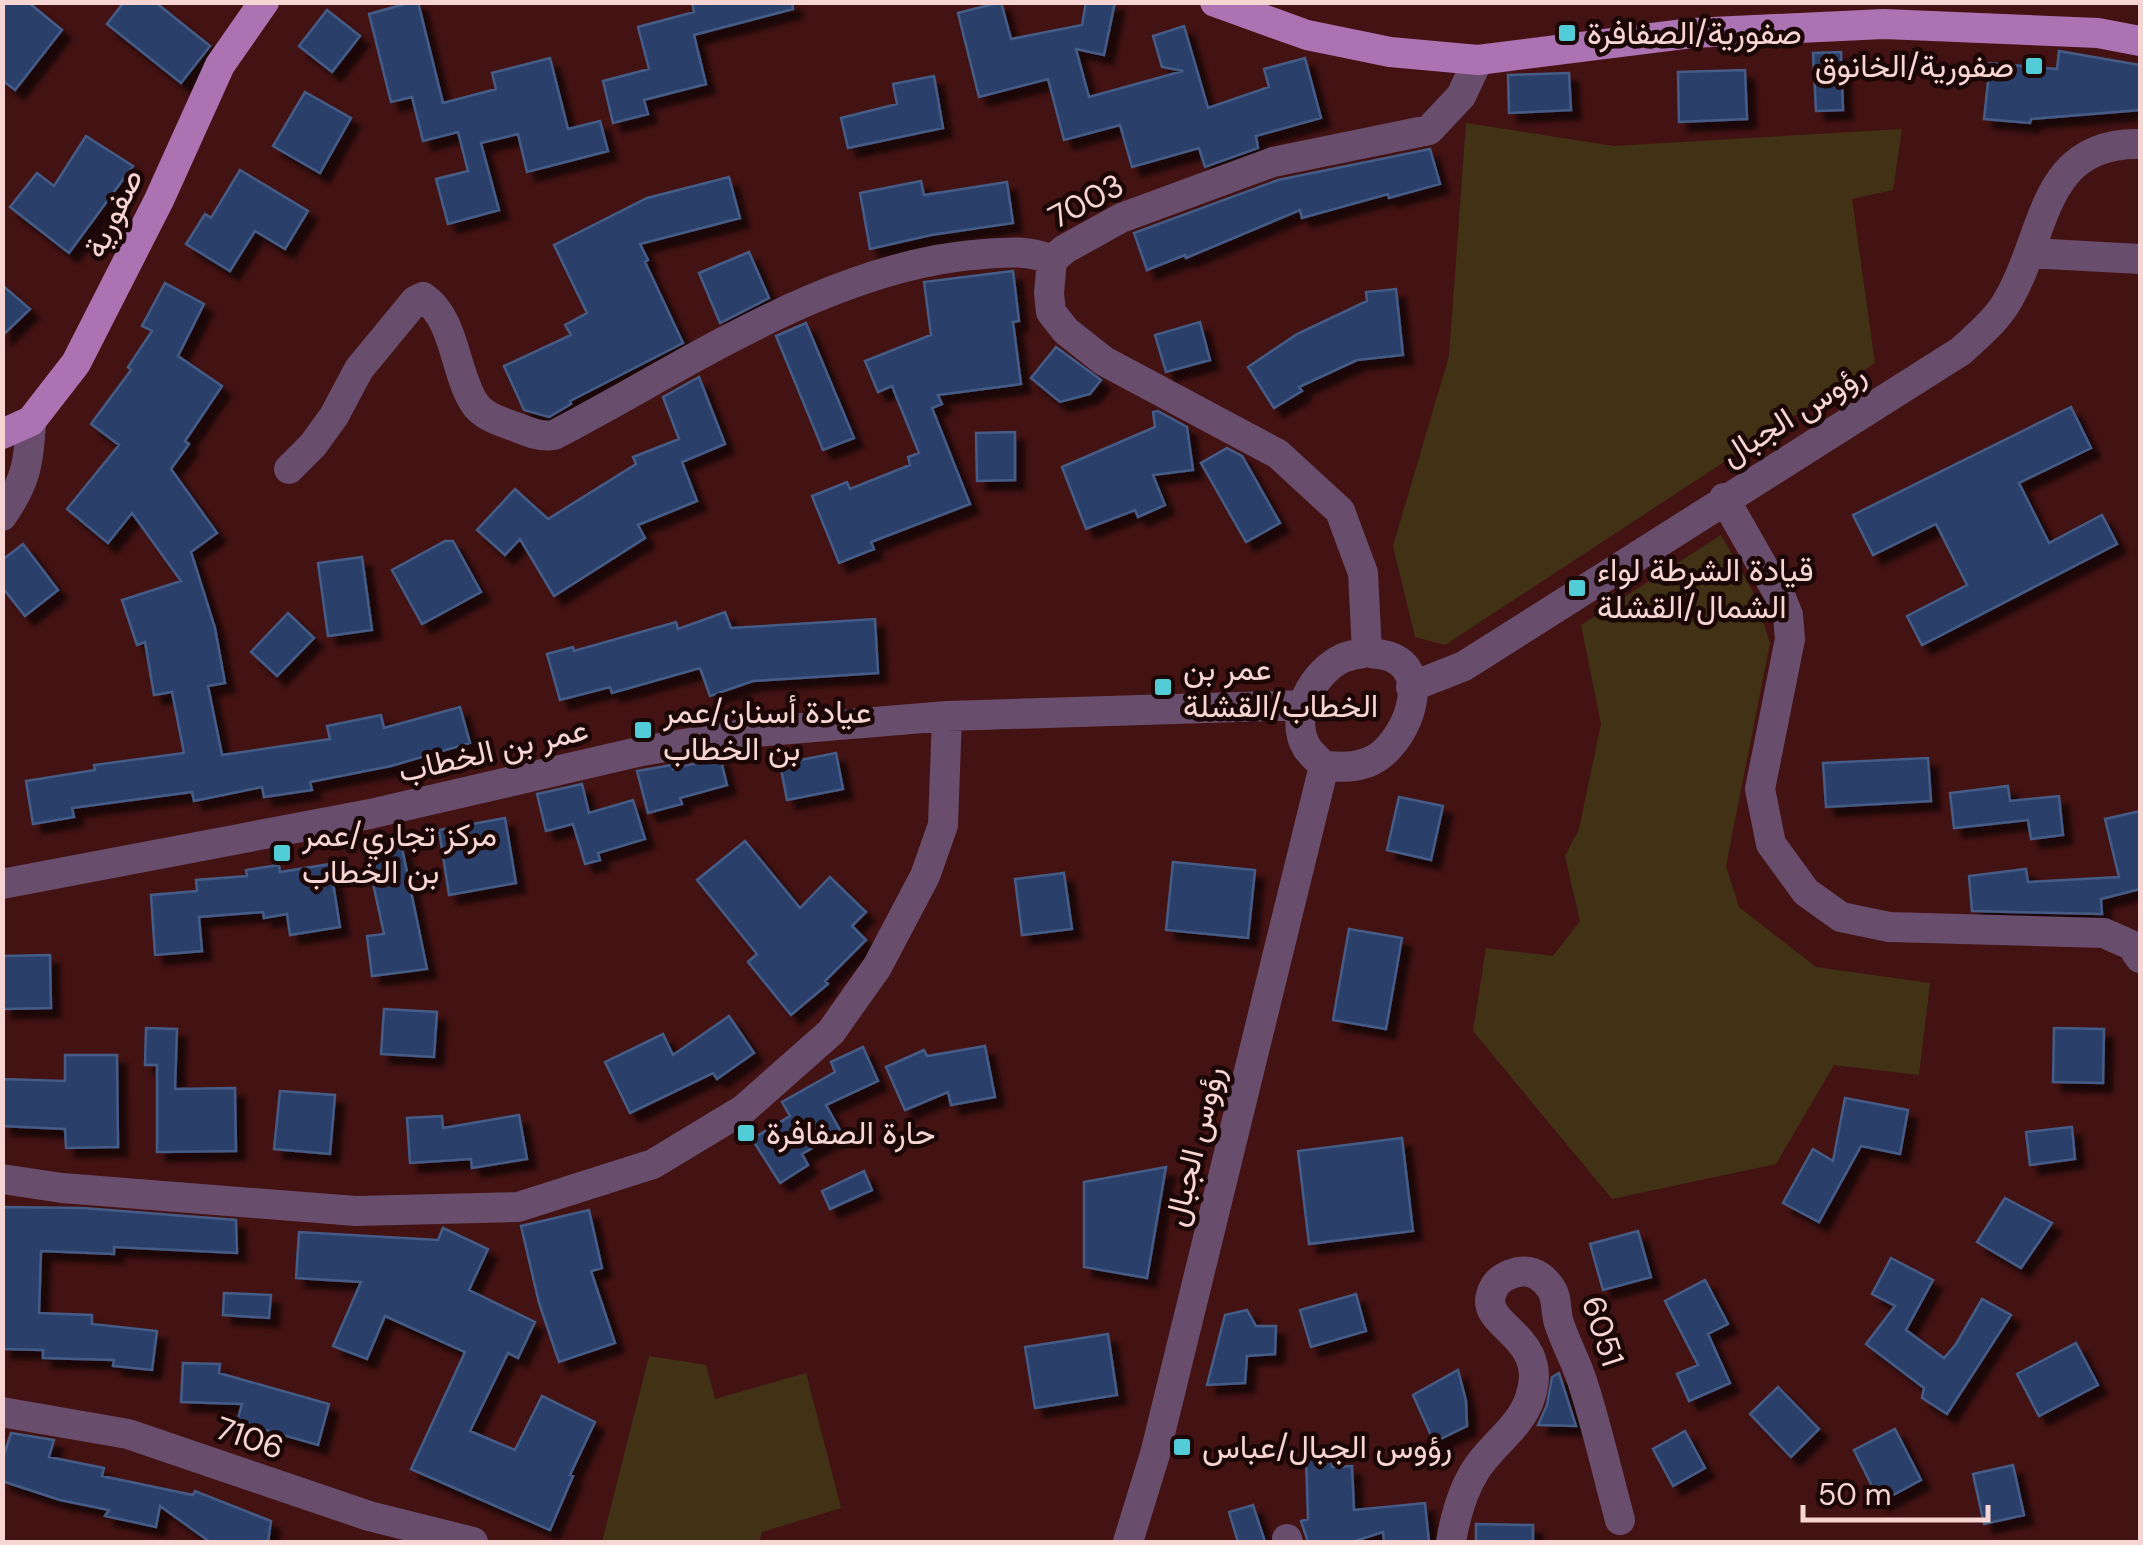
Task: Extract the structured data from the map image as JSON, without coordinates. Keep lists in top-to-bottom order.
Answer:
{
  "streets": {
    "main road": ["صفورية"],
    "street": [
      "7003",
      "رؤوس الجبال",
      "عمر بن الخطاب",
      "6051",
      "7106"
    ]
  },
  "crossings": [
    ["7003", "رؤوس الجبال"],
    ["7003", "عمر بن الخطاب"],
    ["رؤوس الجبال", "عمر بن الخطاب"]
  ],
  "places": {
    "transit": [
      "صفورية/الصفافرة",
      "صفورية/الخانوق",
      "قيادة الشرطة لواء الشمال/القشلة",
      "عمر بن الخطاب/القشلة",
      "عيادة أسنان/عمر بن الخطاب",
      "مركز تجاري/عمر بن الخطاب",
      "حارة الصفافرة",
      "رؤوس الجبال/عباس"
    ]
  },
  "scale_bar": "50 m"
}
